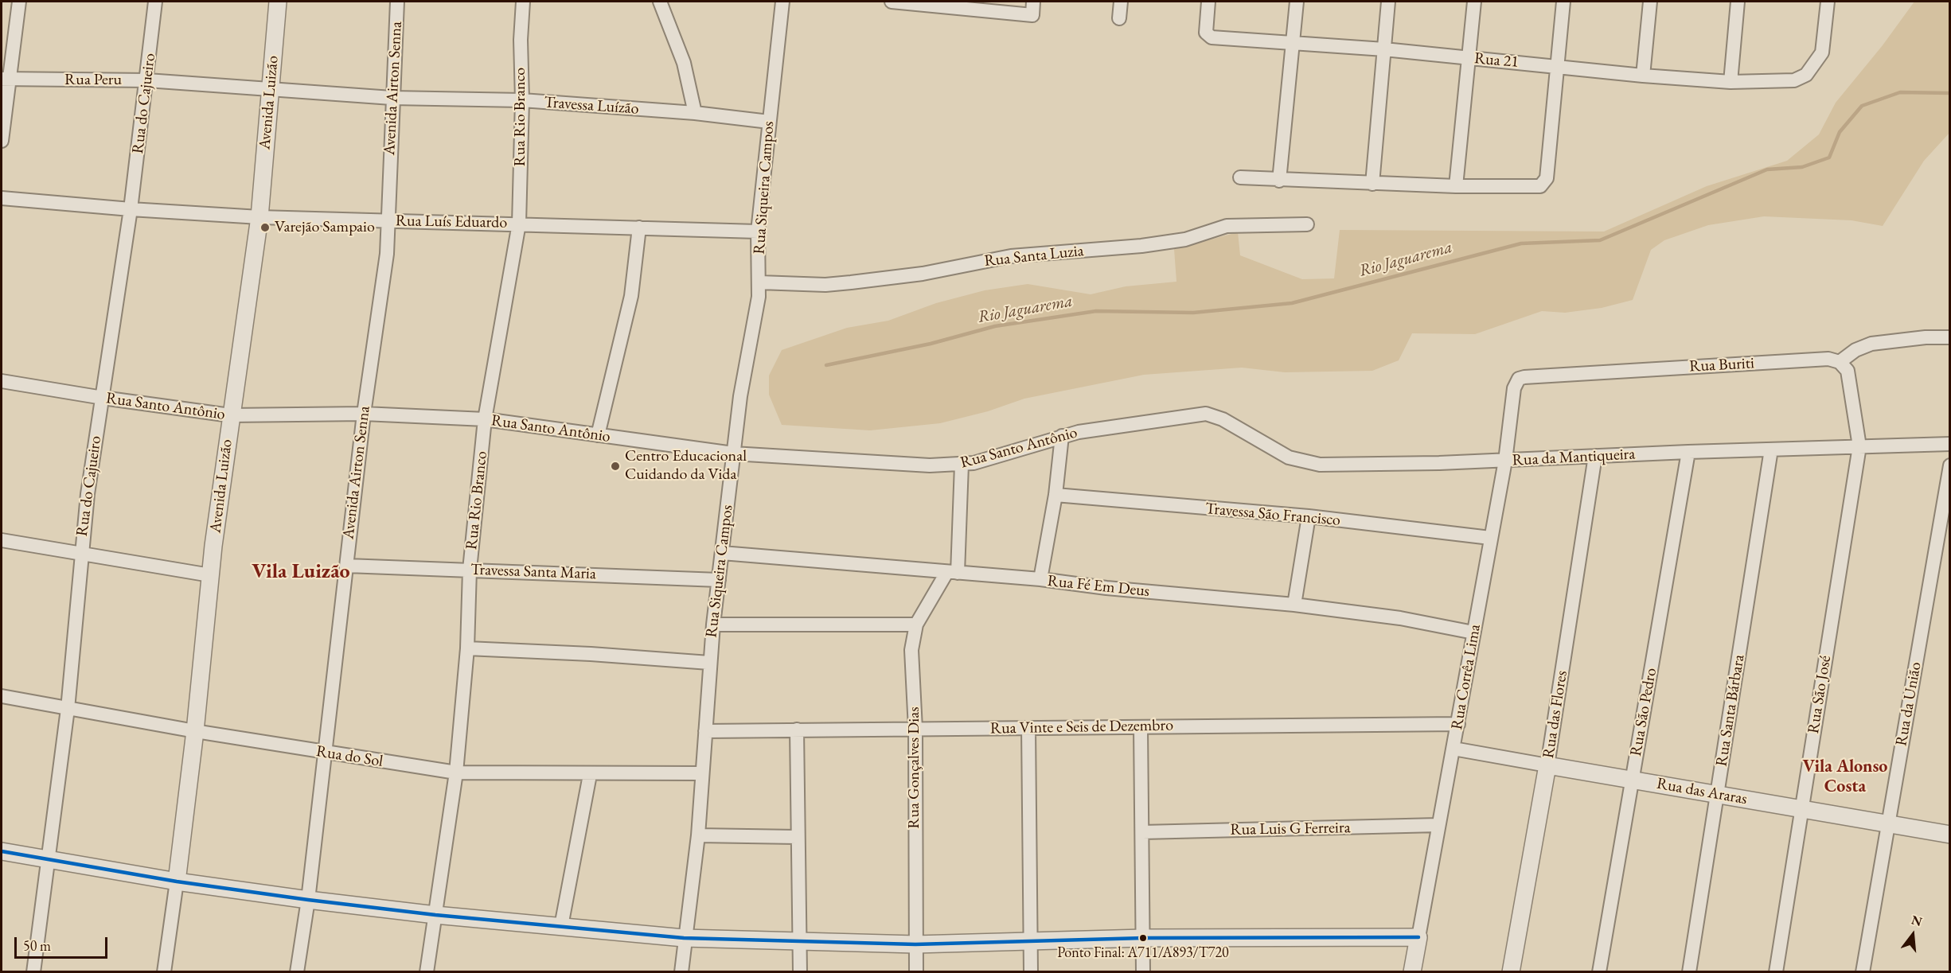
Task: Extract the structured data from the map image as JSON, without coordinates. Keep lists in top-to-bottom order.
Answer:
{
  "streets": {
    "street": [
      "Rua 21",
      "Rua Peru",
      "Avenida Airton Senna",
      "Avenida Luizão",
      "Rua do Cajueiro",
      "Travessa Luízão",
      "Rua Rio Branco",
      "Rua Siqueira Campos",
      "Rua Luís Eduardo",
      "Rua Santa Luzia",
      "Rua Buriti",
      "Rua Santo Antônio",
      "Rua da Mantiqueira",
      "Travessa São Francisco",
      "Travessa Santa Maria",
      "Rua Fé Em Deus",
      "Rua Corrêa Lima",
      "Rua São José",
      "Rua da União",
      "Rua Santa Bárbara",
      "Rua São Pedro",
      "Rua das Flores",
      "Rua Vinte e Seis de Dezembro",
      "Rua do Sol",
      "Rua Gonçalves Dias",
      "Rua das Araras",
      "Rua Luis G Ferreira"
    ]
  },
  "crossings": [
    ["Rua Peru", "Avenida Luizão"],
    ["Rua Peru", "Rua do Cajueiro"],
    ["Rua Peru", "Travessa Luízão"],
    ["Avenida Airton Senna", "Travessa Luízão"],
    ["Avenida Airton Senna", "Rua Luís Eduardo"],
    ["Avenida Airton Senna", "Rua Santo Antônio"],
    ["Avenida Airton Senna", "Travessa Santa Maria"],
    ["Avenida Airton Senna", "Rua do Sol"],
    ["Avenida Luizão", "Travessa Luízão"],
    ["Avenida Luizão", "Rua Luís Eduardo"],
    ["Avenida Luizão", "Rua Santo Antônio"],
    ["Avenida Luizão", "Rua do Sol"],
    ["Rua do Cajueiro", "Rua Luís Eduardo"],
    ["Rua do Cajueiro", "Rua Santo Antônio"],
    ["Rua do Cajueiro", "Rua do Sol"],
    ["Travessa Luízão", "Rua Rio Branco"],
    ["Travessa Luízão", "Rua Siqueira Campos"],
    ["Rua Rio Branco", "Rua Luís Eduardo"],
    ["Rua Rio Branco", "Rua Santo Antônio"],
    ["Rua Rio Branco", "Travessa Santa Maria"],
    ["Rua Rio Branco", "Rua do Sol"],
    ["Rua Siqueira Campos", "Rua Luís Eduardo"],
    ["Rua Siqueira Campos", "Rua Santa Luzia"],
    ["Rua Siqueira Campos", "Rua Santo Antônio"],
    ["Rua Siqueira Campos", "Travessa Santa Maria"],
    ["Rua Siqueira Campos", "Rua Fé Em Deus"],
    ["Rua Siqueira Campos", "Rua Vinte e Seis de Dezembro"],
    ["Rua Siqueira Campos", "Rua do Sol"],
    ["Rua Buriti", "Rua Corrêa Lima"],
    ["Rua Santo Antônio", "Rua da Mantiqueira"],
    ["Rua Santo Antônio", "Rua Gonçalves Dias"],
    ["Rua da Mantiqueira", "Rua Corrêa Lima"],
    ["Rua da Mantiqueira", "Rua São José"],
    ["Rua da Mantiqueira", "Rua Santa Bárbara"],
    ["Rua da Mantiqueira", "Rua São Pedro"],
    ["Rua da Mantiqueira", "Rua das Flores"],
    ["Travessa São Francisco", "Rua Corrêa Lima"],
    ["Rua Fé Em Deus", "Rua Corrêa Lima"],
    ["Rua Fé Em Deus", "Rua Gonçalves Dias"],
    ["Rua Corrêa Lima", "Rua Vinte e Seis de Dezembro"],
    ["Rua Corrêa Lima", "Rua das Araras"],
    ["Rua Corrêa Lima", "Rua Luis G Ferreira"],
    ["Rua São José", "Rua das Araras"],
    ["Rua da União", "Rua das Araras"],
    ["Rua Santa Bárbara", "Rua das Araras"],
    ["Rua São Pedro", "Rua das Araras"],
    ["Rua das Flores", "Rua das Araras"],
    ["Rua Vinte e Seis de Dezembro", "Rua Gonçalves Dias"]
  ],
  "districts": ["Vila Luizão", "Vila Alonso Costa"],
  "water": ["Rio Jaguarema"],
  "places": ["Varejão Sampaio", "Centro Educacional Cuidando da Vida", "Ponto Final: A711/A893/T720"],
  "scale_bar": "50 m",
  "north": "top"
}
